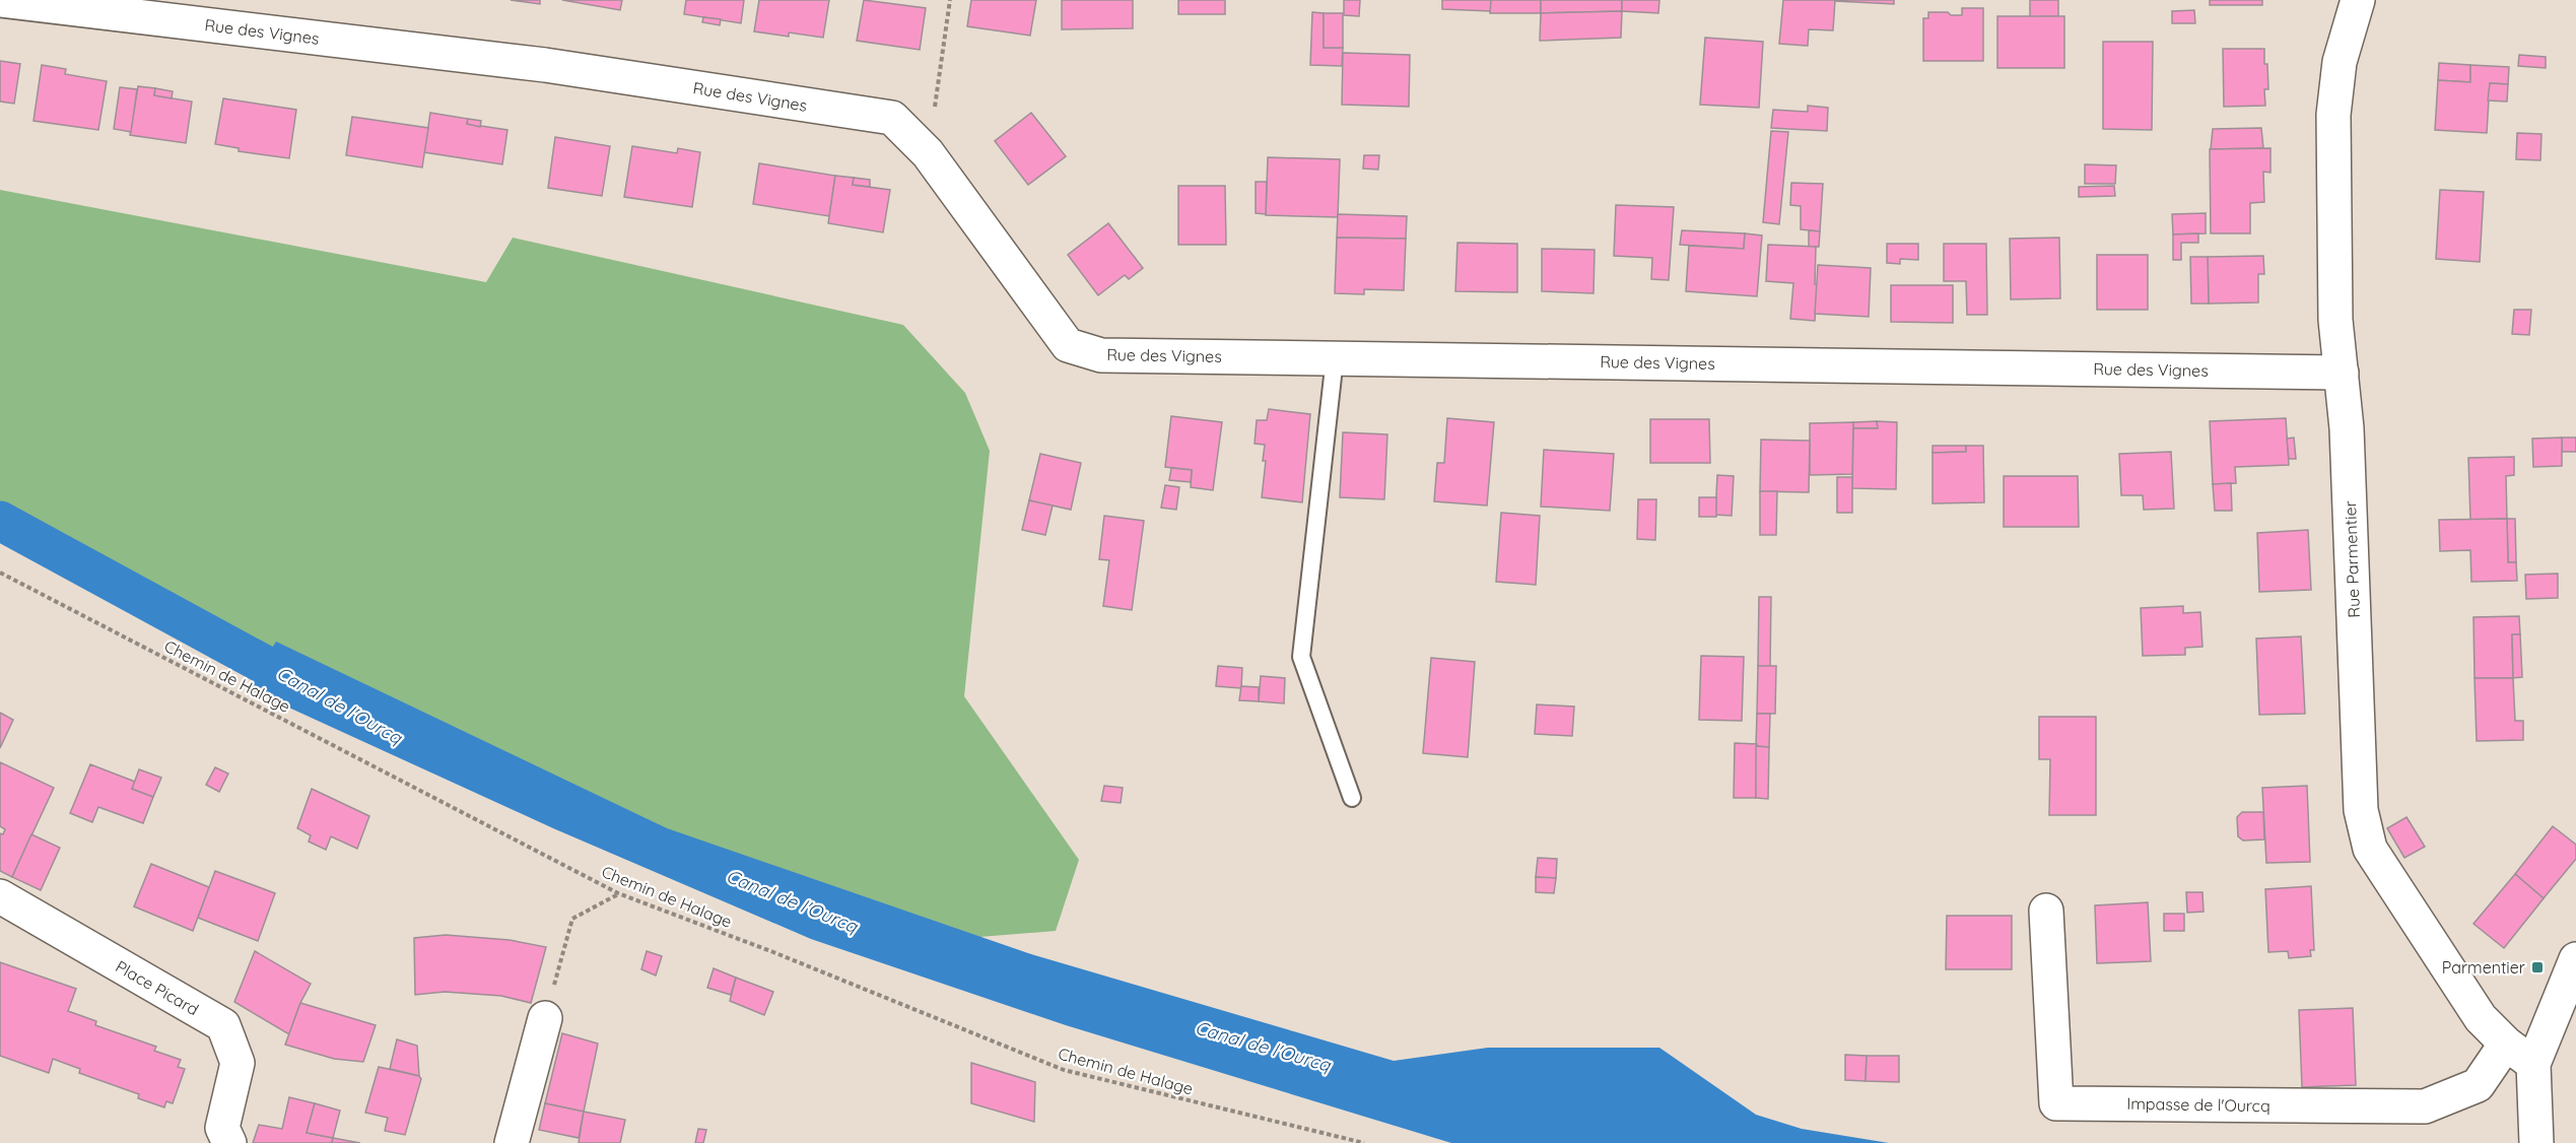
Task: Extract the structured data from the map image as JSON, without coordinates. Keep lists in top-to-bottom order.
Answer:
{
  "streets": {
    "street": [
      "Rue des Vignes",
      "Rue Parmentier",
      "Place Picard",
      "Impasse de l'Ourcq"
    ],
    "path": ["Chemin de Halage"]
  },
  "crossings": [
    ["Rue des Vignes", "Rue Parmentier"],
    ["Rue Parmentier", "Impasse de l'Ourcq"]
  ],
  "water": ["Canal de l'Ourcq"],
  "places": {
    "transit": ["Parmentier"]
  }
}
